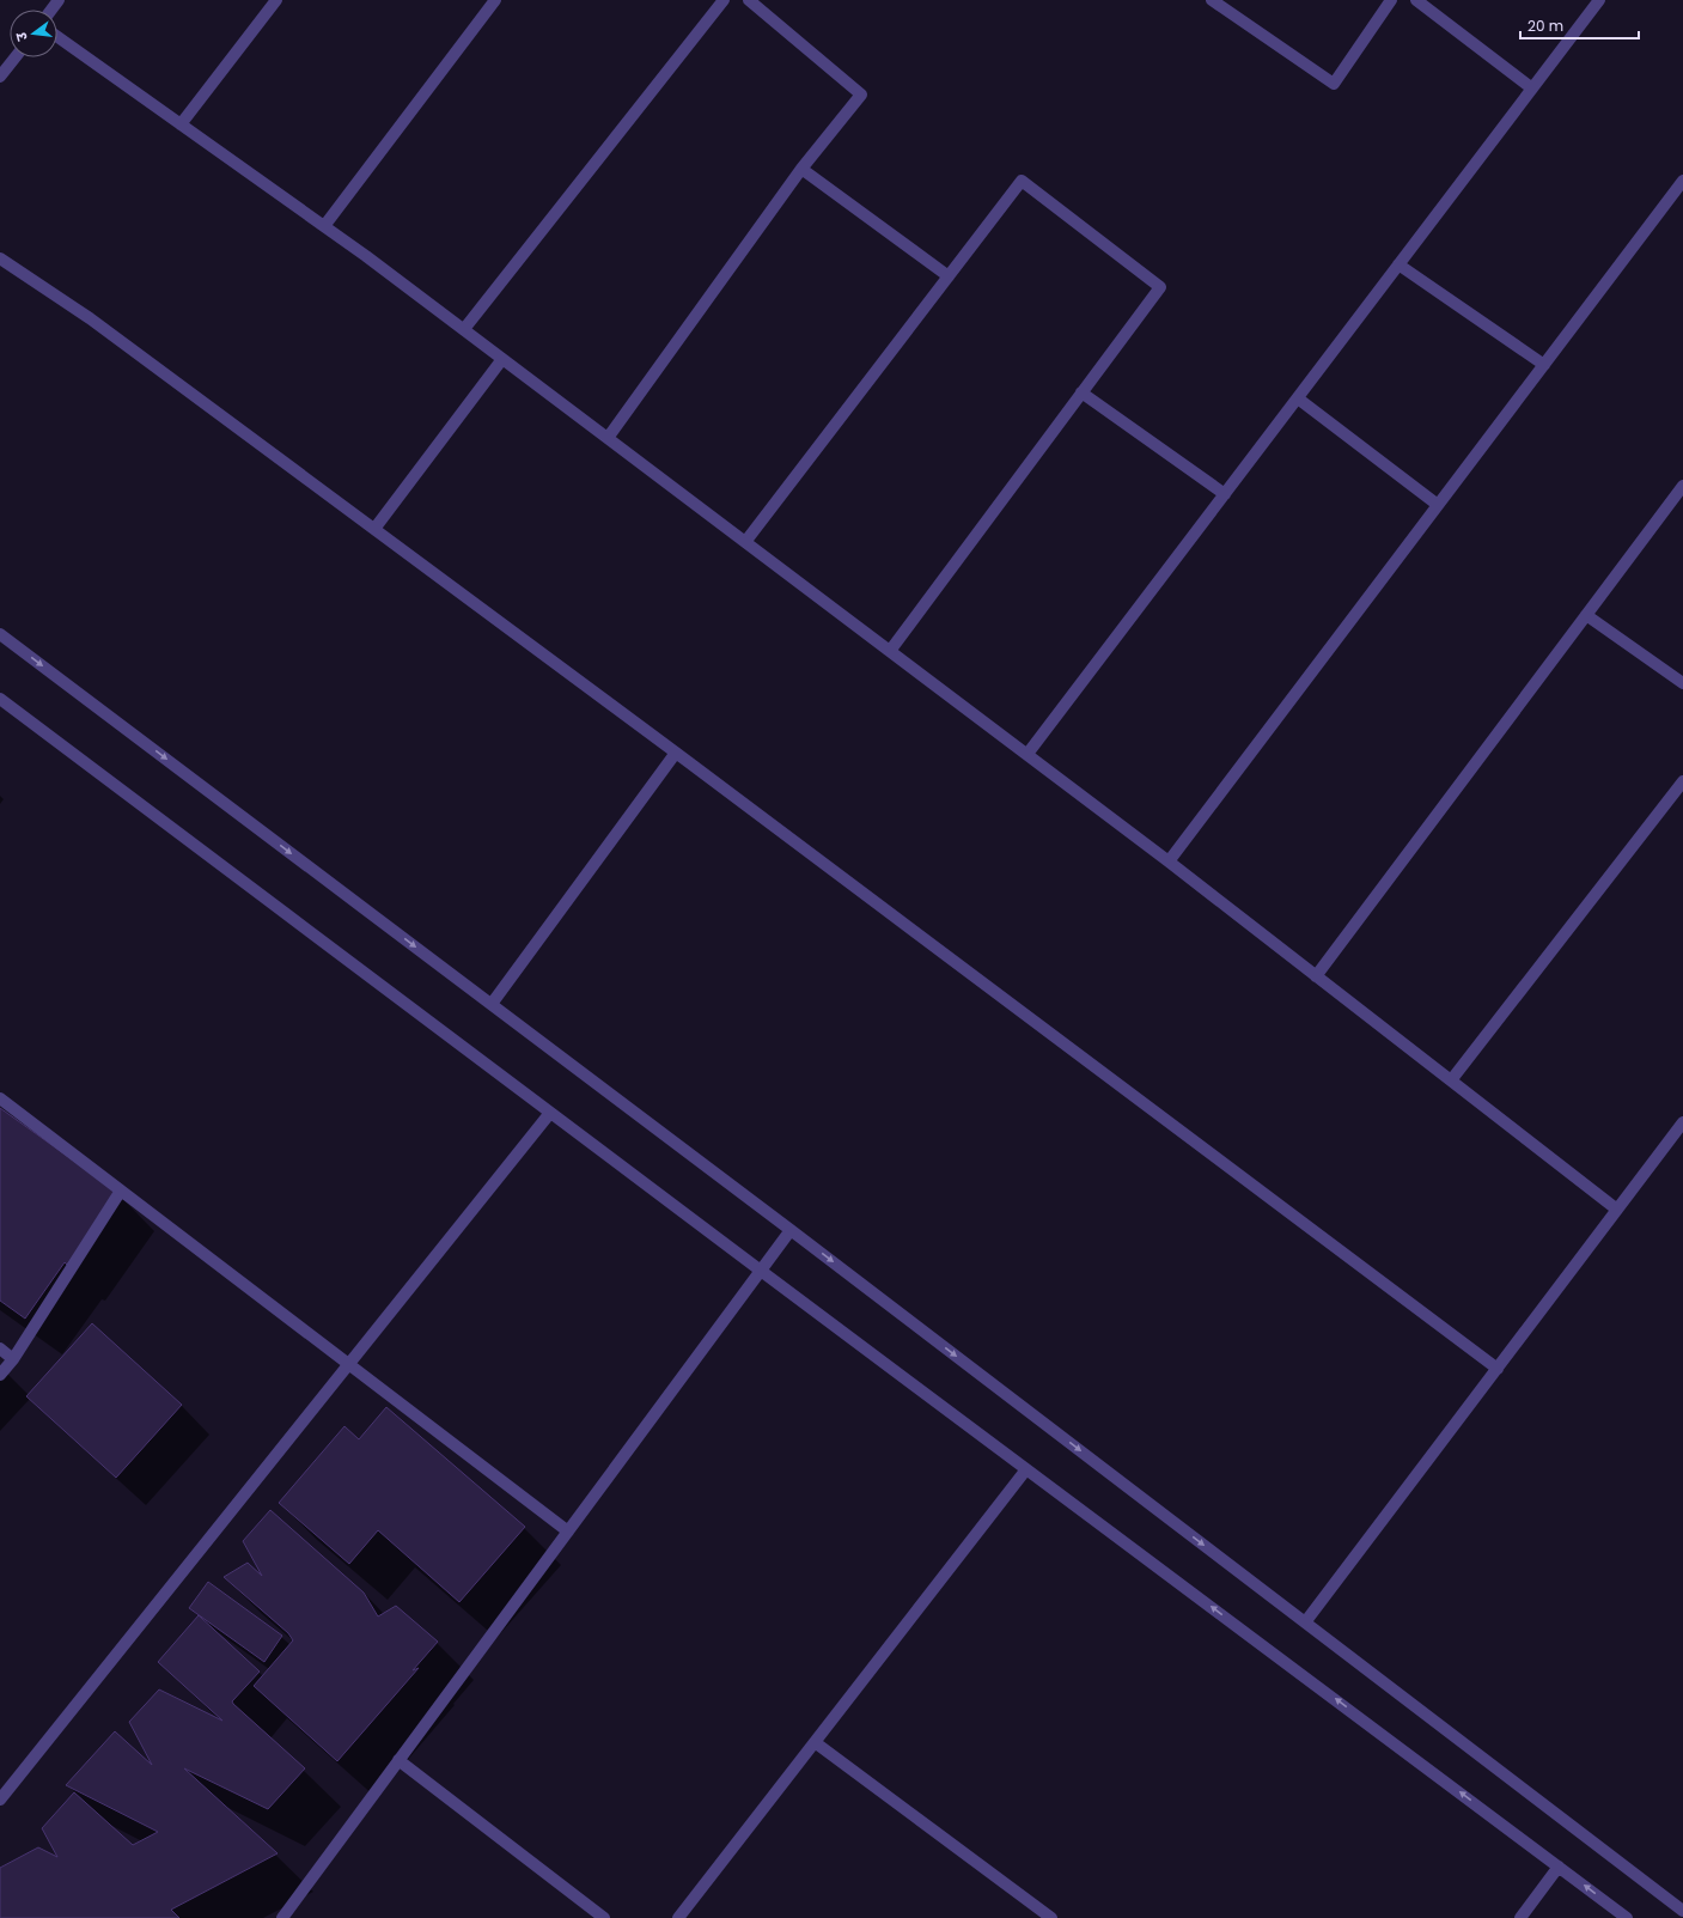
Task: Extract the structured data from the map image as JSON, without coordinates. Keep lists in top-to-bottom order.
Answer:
{
  "scale_bar": "20 m",
  "north": "left"
}
